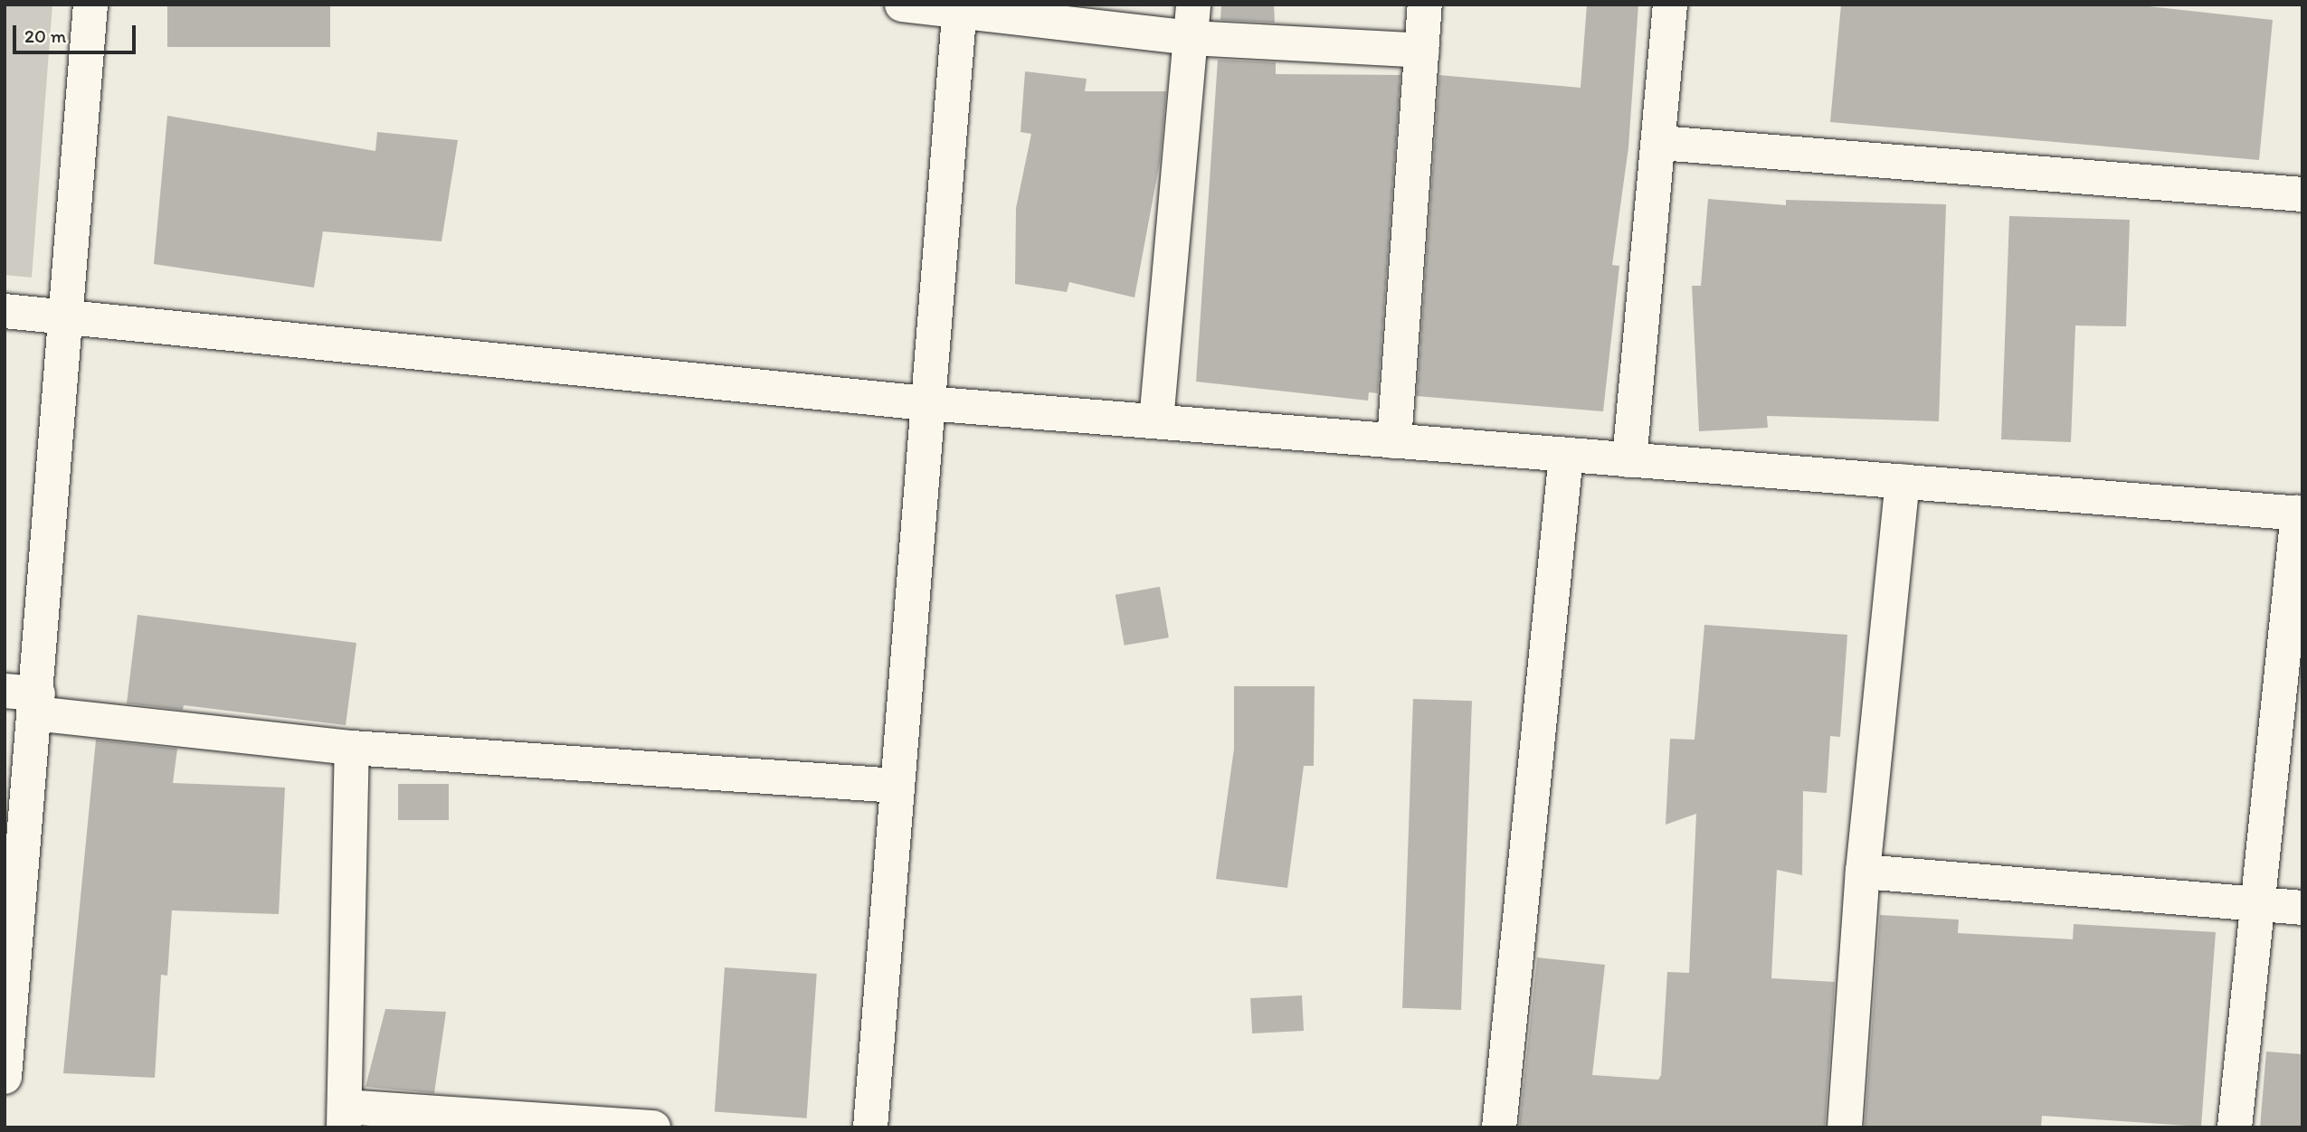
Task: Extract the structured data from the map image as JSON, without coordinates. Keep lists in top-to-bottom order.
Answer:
{
  "scale_bar": "20 m"
}
